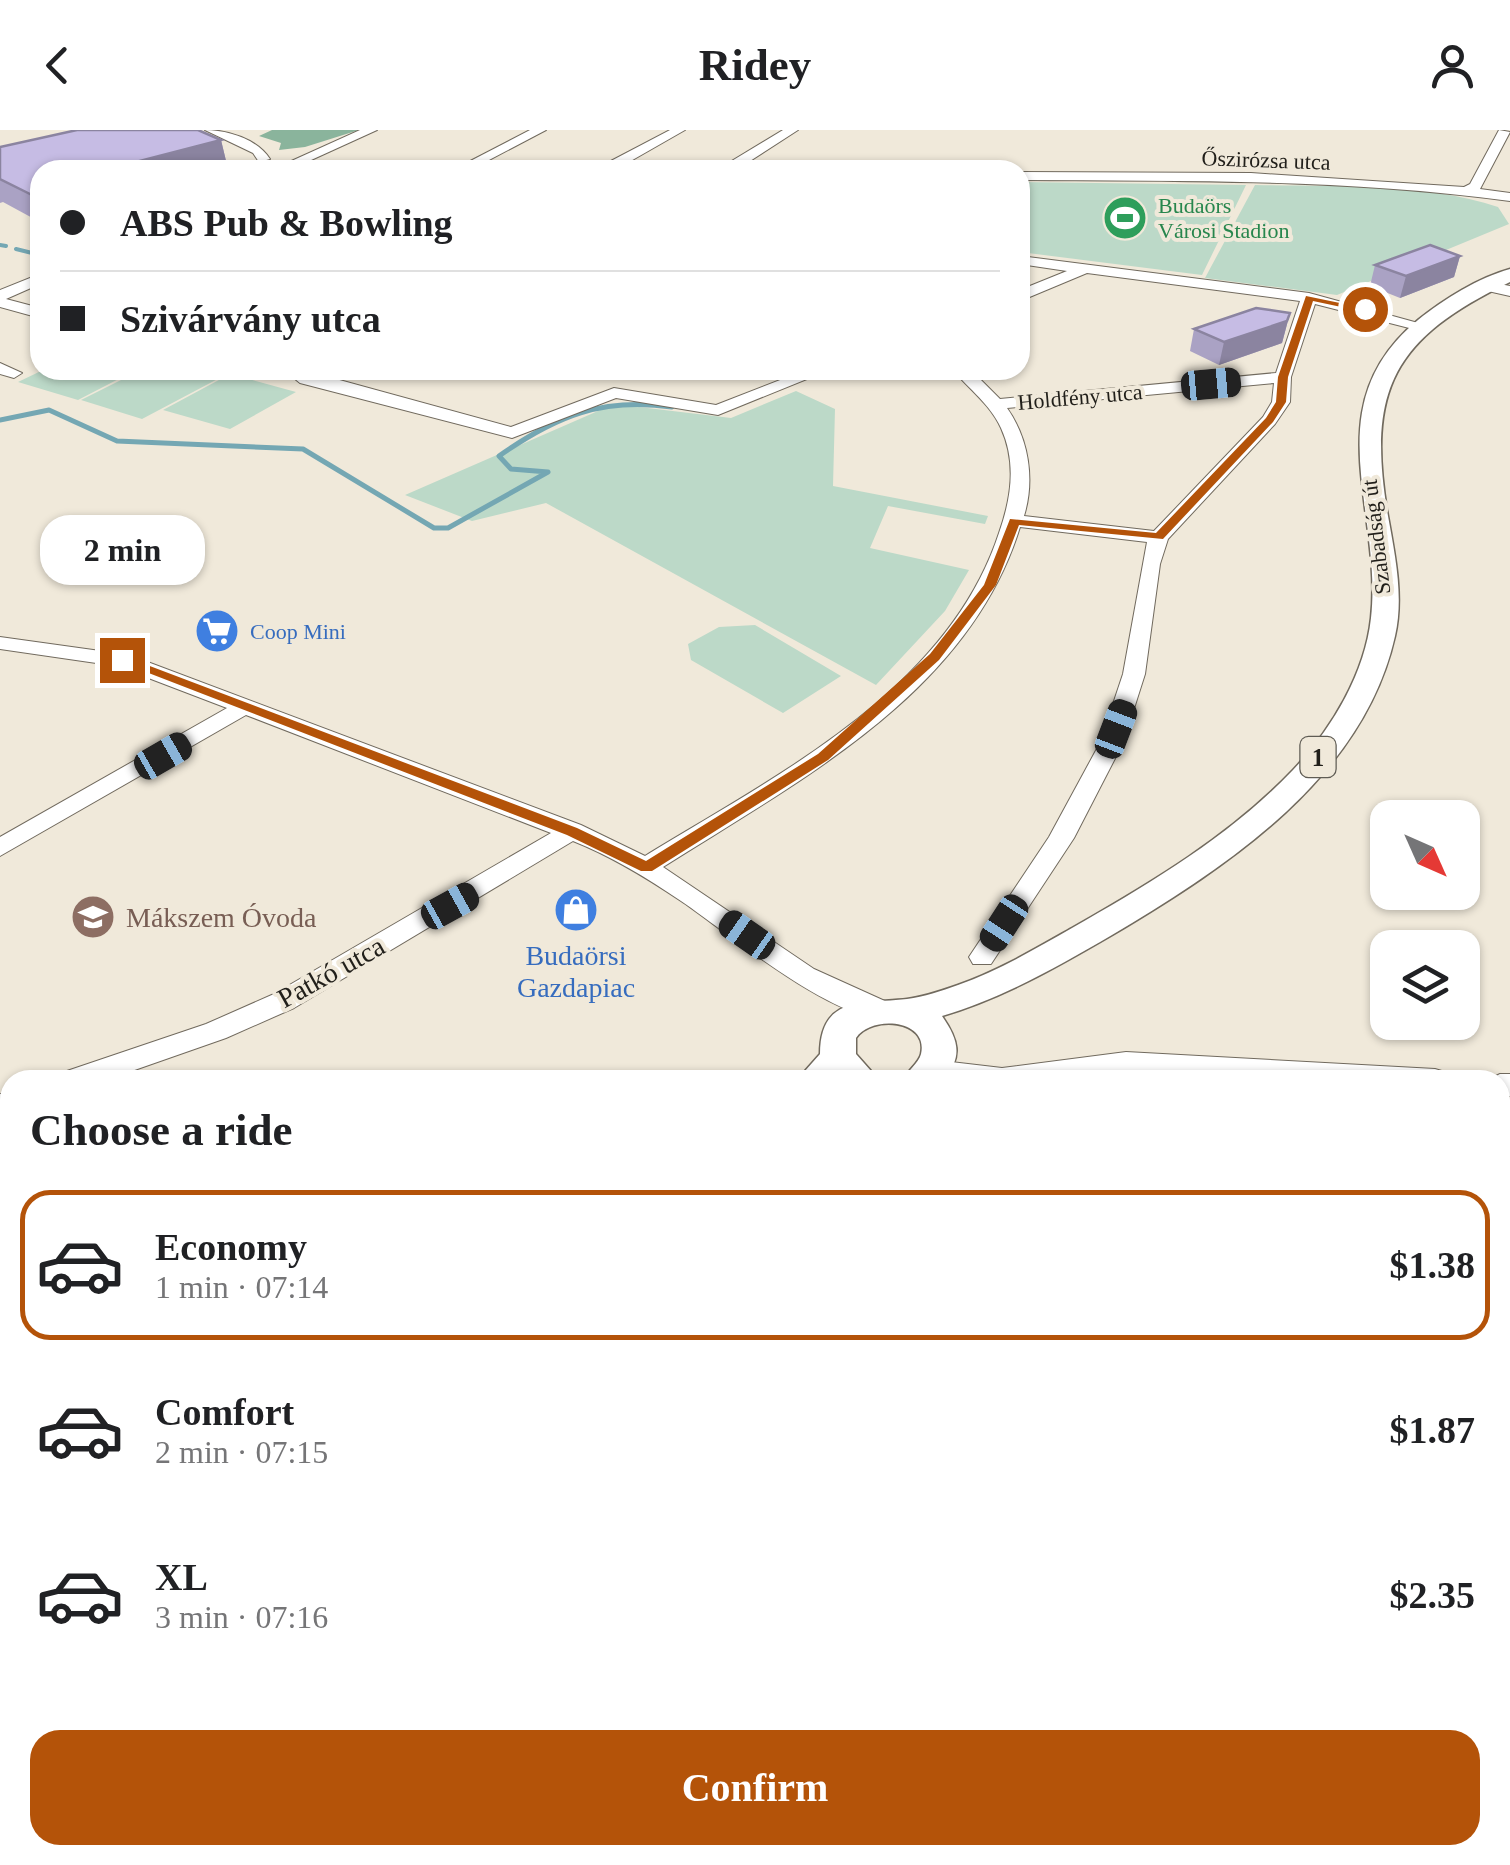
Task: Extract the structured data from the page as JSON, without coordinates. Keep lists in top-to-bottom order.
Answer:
{
  "streets": {
    "main road": ["Szabadság út", "1"],
    "street": ["Őszirózsa utca", "Holdfény utca", "Patkó utca"]
  },
  "places": {
    "sports": ["Budaörs Városi Stadion"],
    "supermarket": ["Coop Mini"],
    "shop": ["Budaörsi Gazdapiac"],
    "school or university": ["Mákszem Óvoda"]
  },
  "north": "bottom right",
  "page": {
    "header": "Ridey",
    "banner": ["ABS Pub & Bowling", "Szivárvány utca"],
    "bubble": "2 min",
    "heading": "Choose a ride",
    "list": [
      {
        "name": "Economy",
        "note": "1 min · 07:14",
        "value": "$1.38"
      },
      {
        "name": "Comfort",
        "note": "2 min · 07:15",
        "value": "$1.87"
      },
      {
        "name": "XL",
        "note": "3 min · 07:16",
        "value": "$2.35"
      }
    ],
    "buttons": "Confirm"
  }
}
